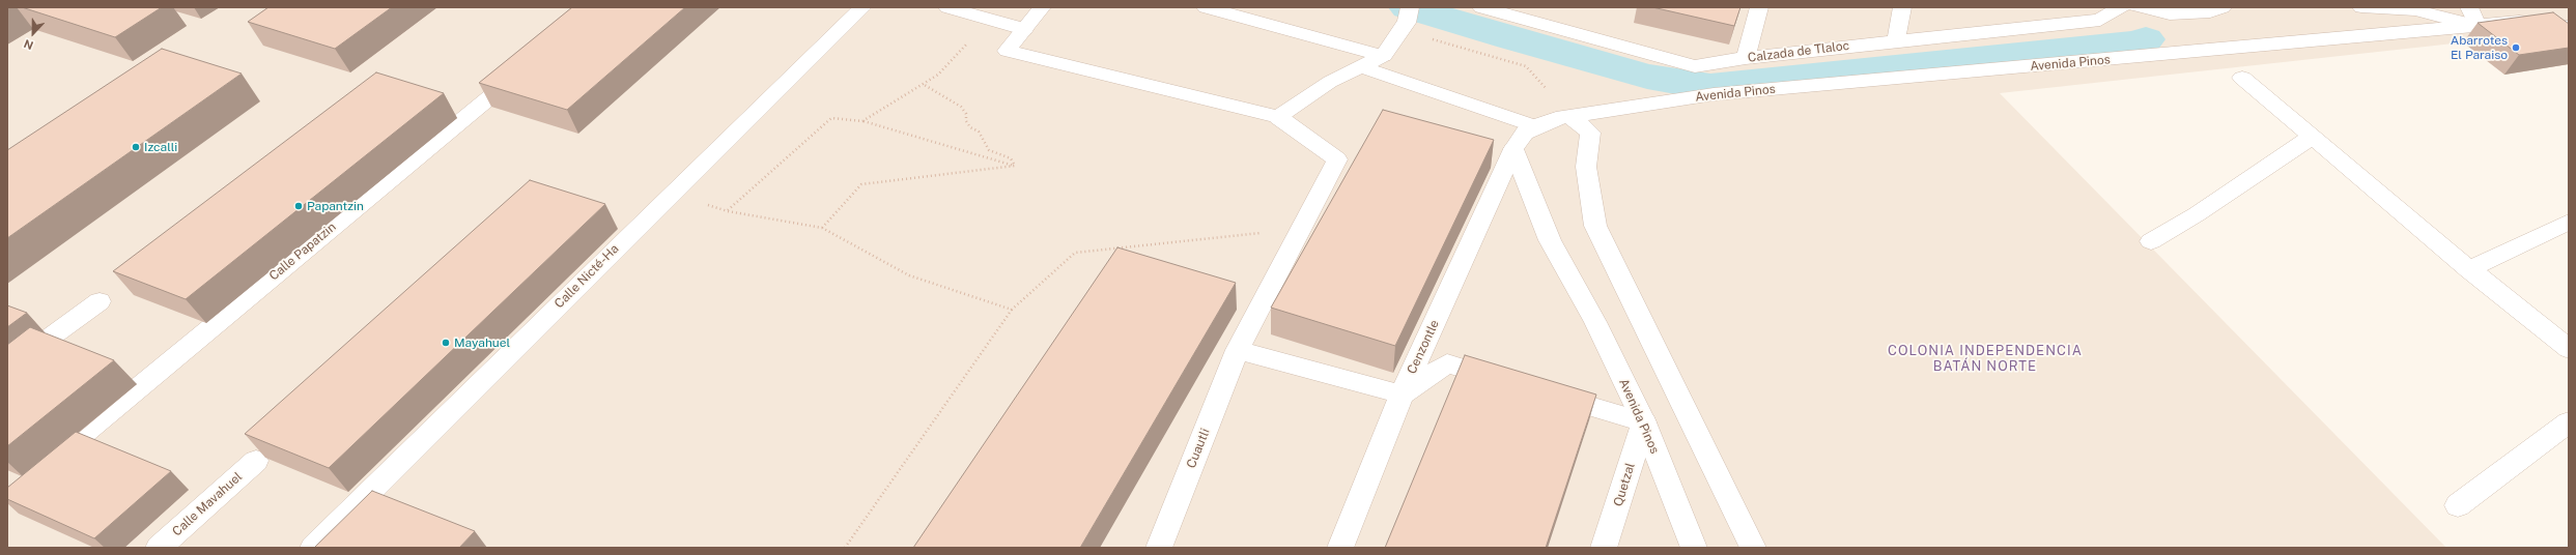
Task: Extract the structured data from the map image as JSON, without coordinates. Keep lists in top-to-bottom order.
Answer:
{
  "streets": {
    "street": [
      "Calzada de Tlaloc",
      "Avenida Pinos",
      "Calle Papatzin",
      "Calle Nicté-Ha",
      "Cenzontle",
      "Cuautli",
      "Quetzal",
      "Calle Mavahuel"
    ]
  },
  "crossings": [
    ["Avenida Pinos", "Cenzontle"],
    ["Avenida Pinos", "Quetzal"]
  ],
  "districts": ["COLONIA INDEPENDENCIA BATÁN NORTE"],
  "places": [
    "Abarrotes El Paraiso",
    "Izcalli",
    "Papantzin",
    "Mayahuel"
  ],
  "north": "bottom"
}
